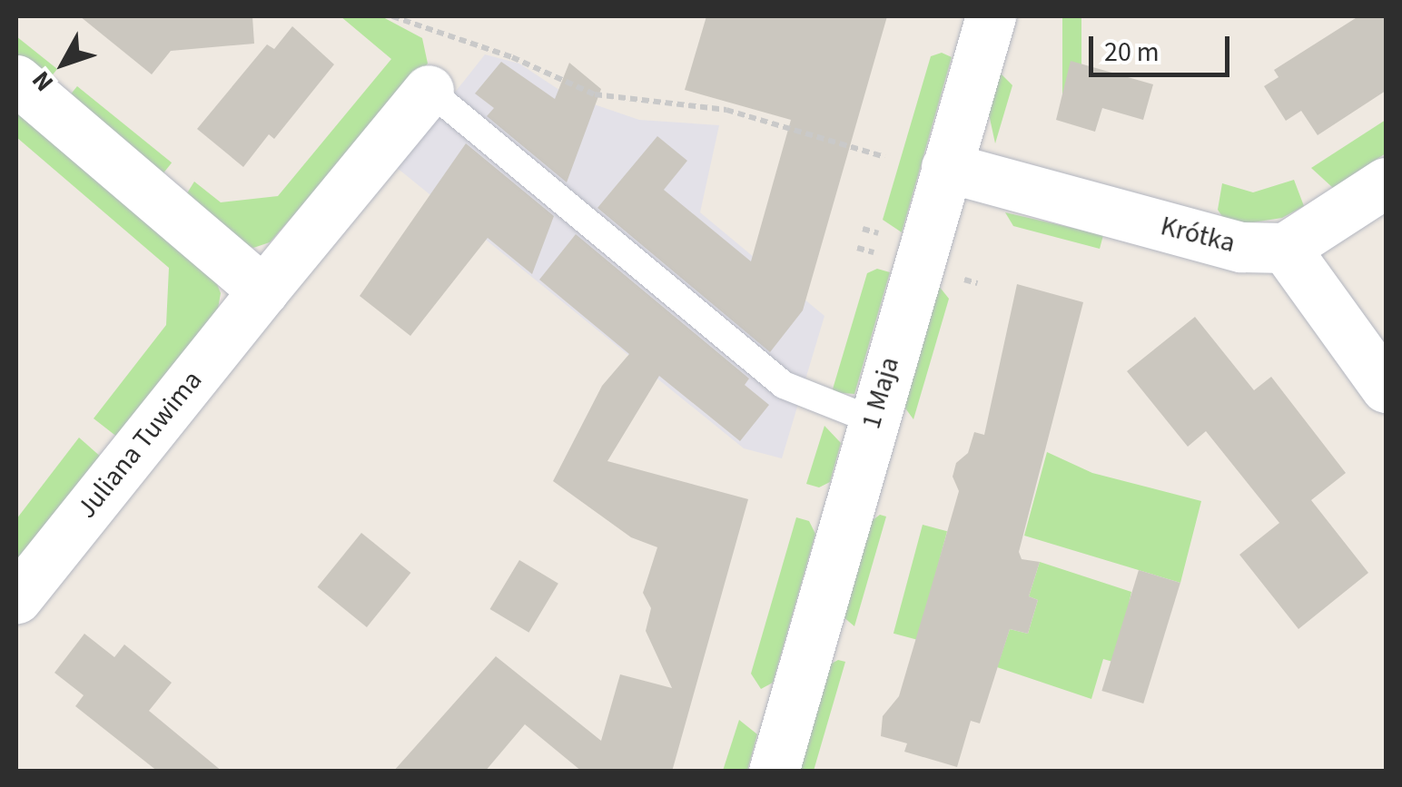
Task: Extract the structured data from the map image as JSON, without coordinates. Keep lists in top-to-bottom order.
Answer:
{
  "streets": {
    "street": ["Krótka", "1 Maja", "Juliana Tuwima"]
  },
  "crossings": [
    ["Krótka", "1 Maja"]
  ],
  "scale_bar": "20 m",
  "north": "bottom left"
}
